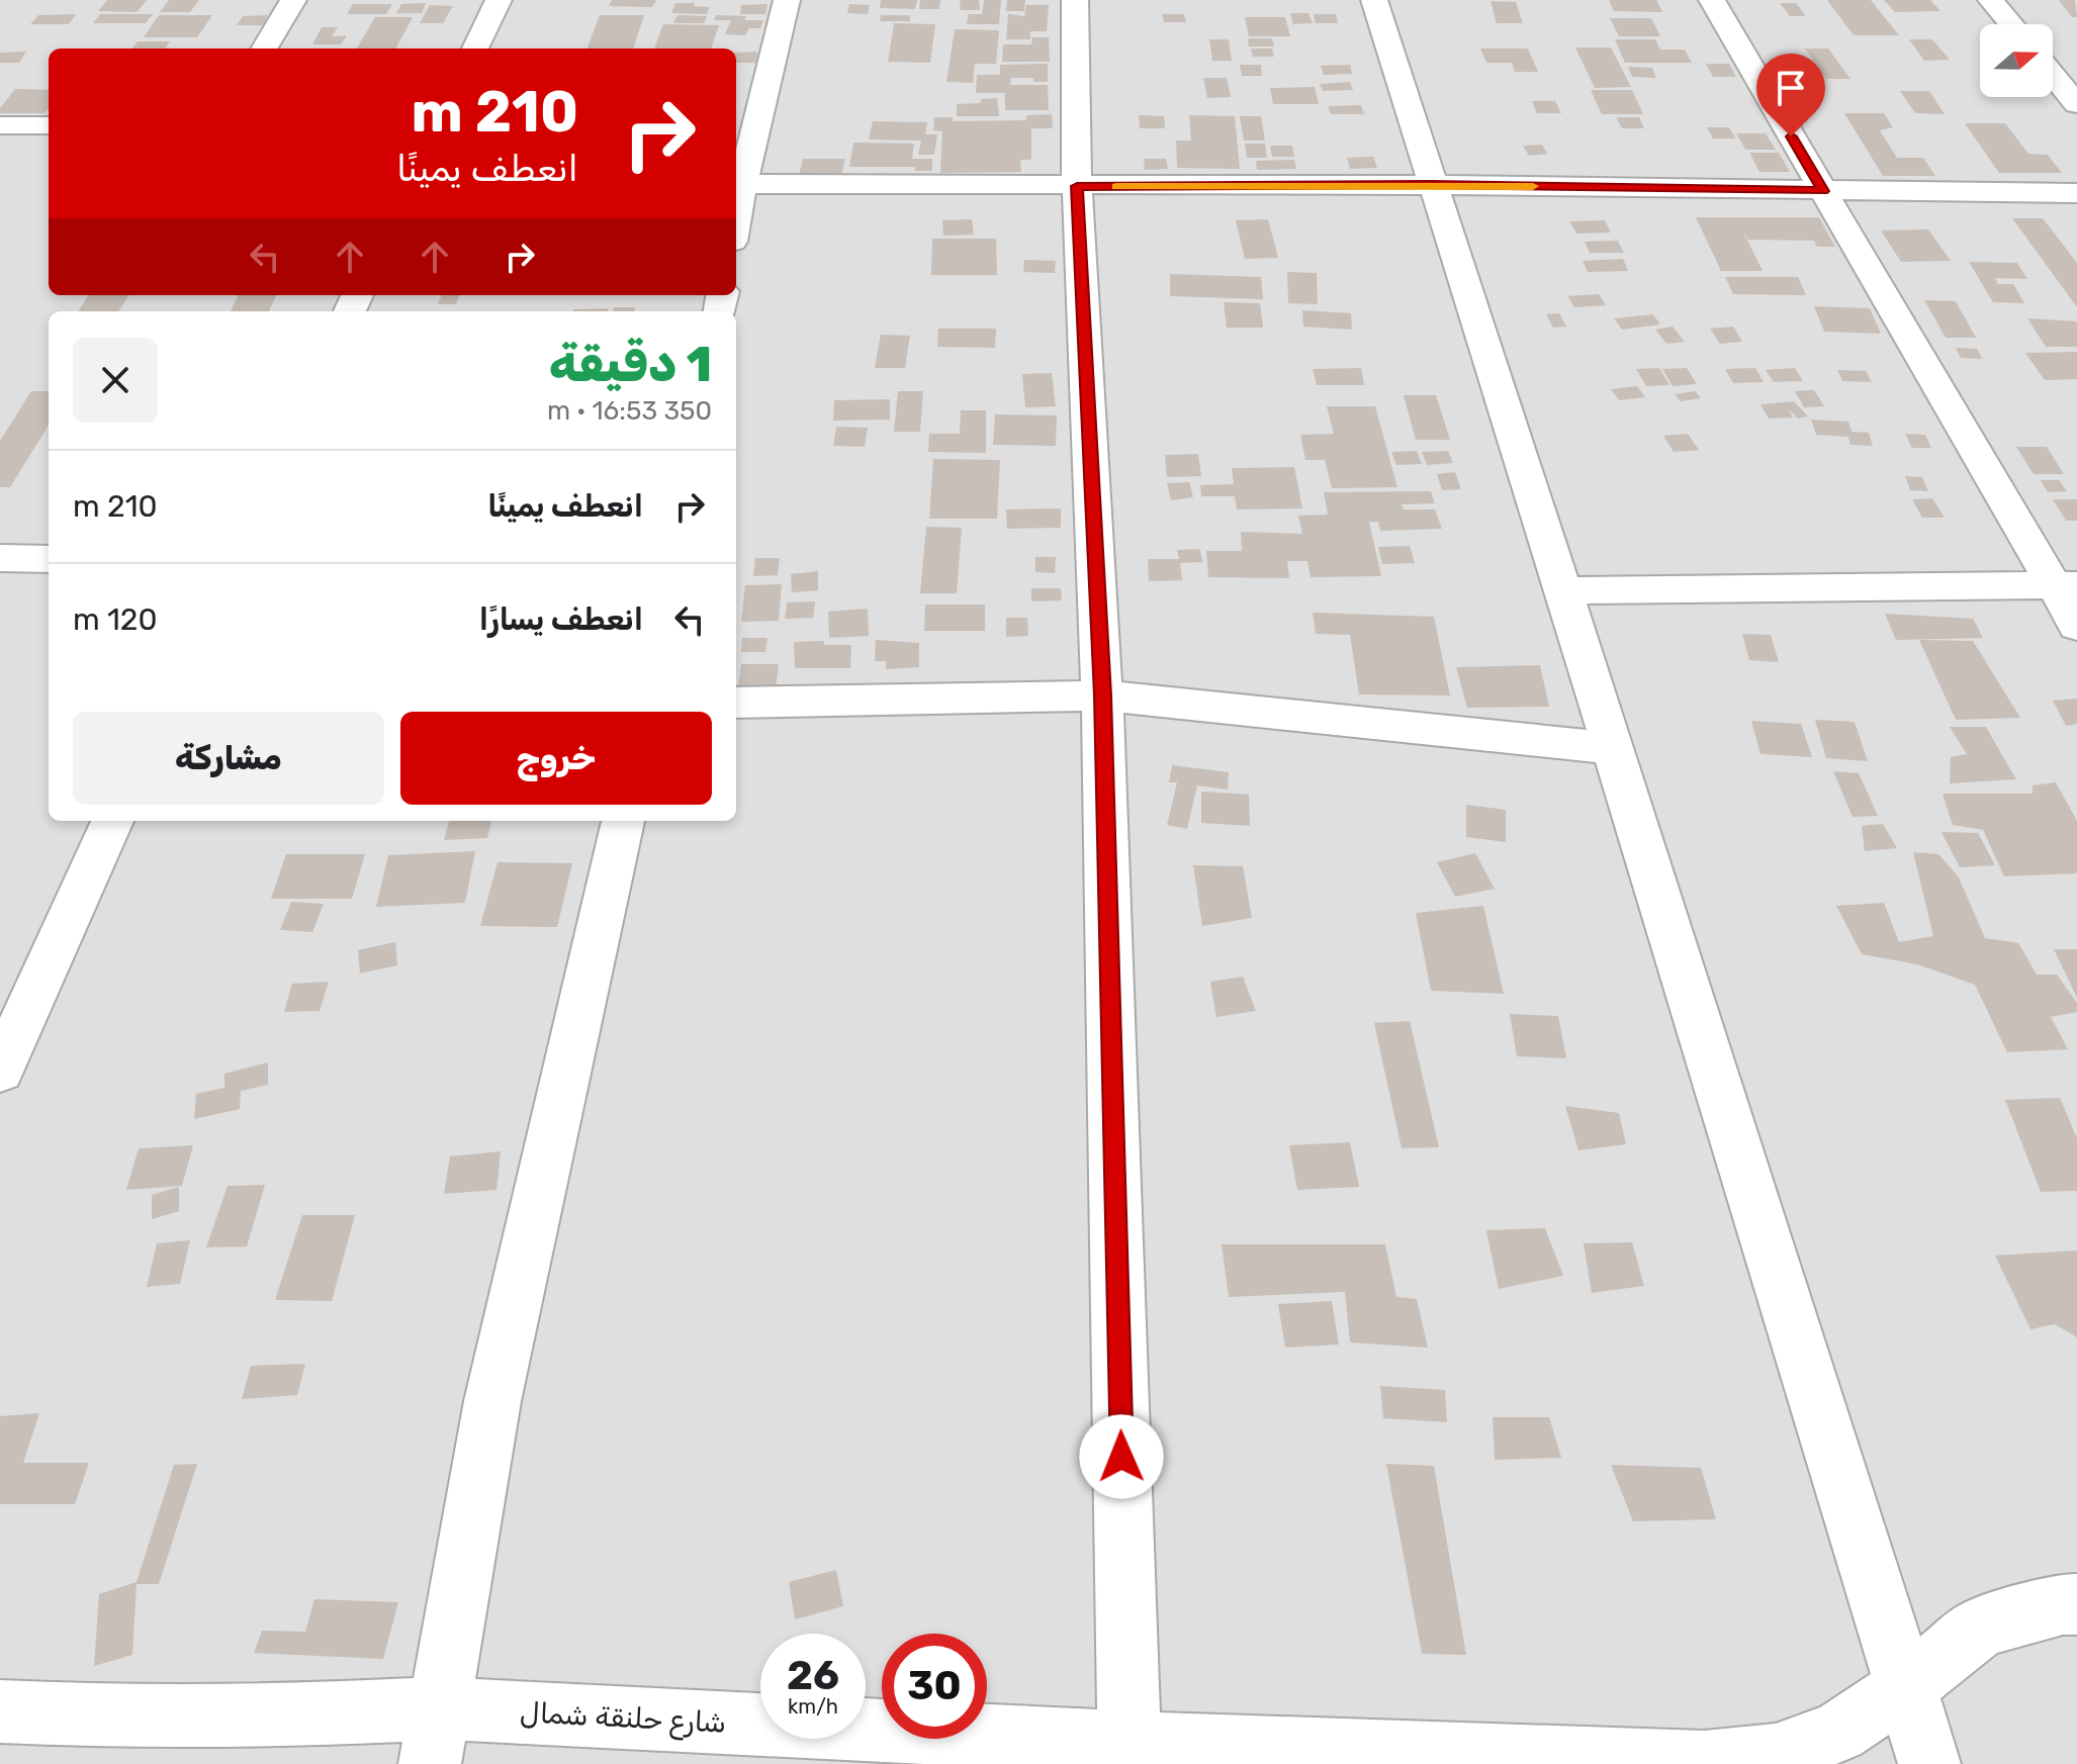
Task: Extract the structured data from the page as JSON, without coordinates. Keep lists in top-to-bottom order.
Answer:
{
  "streets": {
    "street": ["شارع حلنقة شمال"]
  },
  "north": "right",
  "page": {
    "turn": ["210 m", "انعطف يمينًا"],
    "heading": ["1 دقيقة", "350 m · 16:53"],
    "list": [
      {
        "name": "انعطف يمينًا",
        "value": "210 m"
      },
      {
        "name": "انعطف يسارًا",
        "value": "120 m"
      }
    ],
    "buttons": ["خروج", "مشاركة"],
    "speed": "26 km/h",
    "limit": "30"
  }
}
